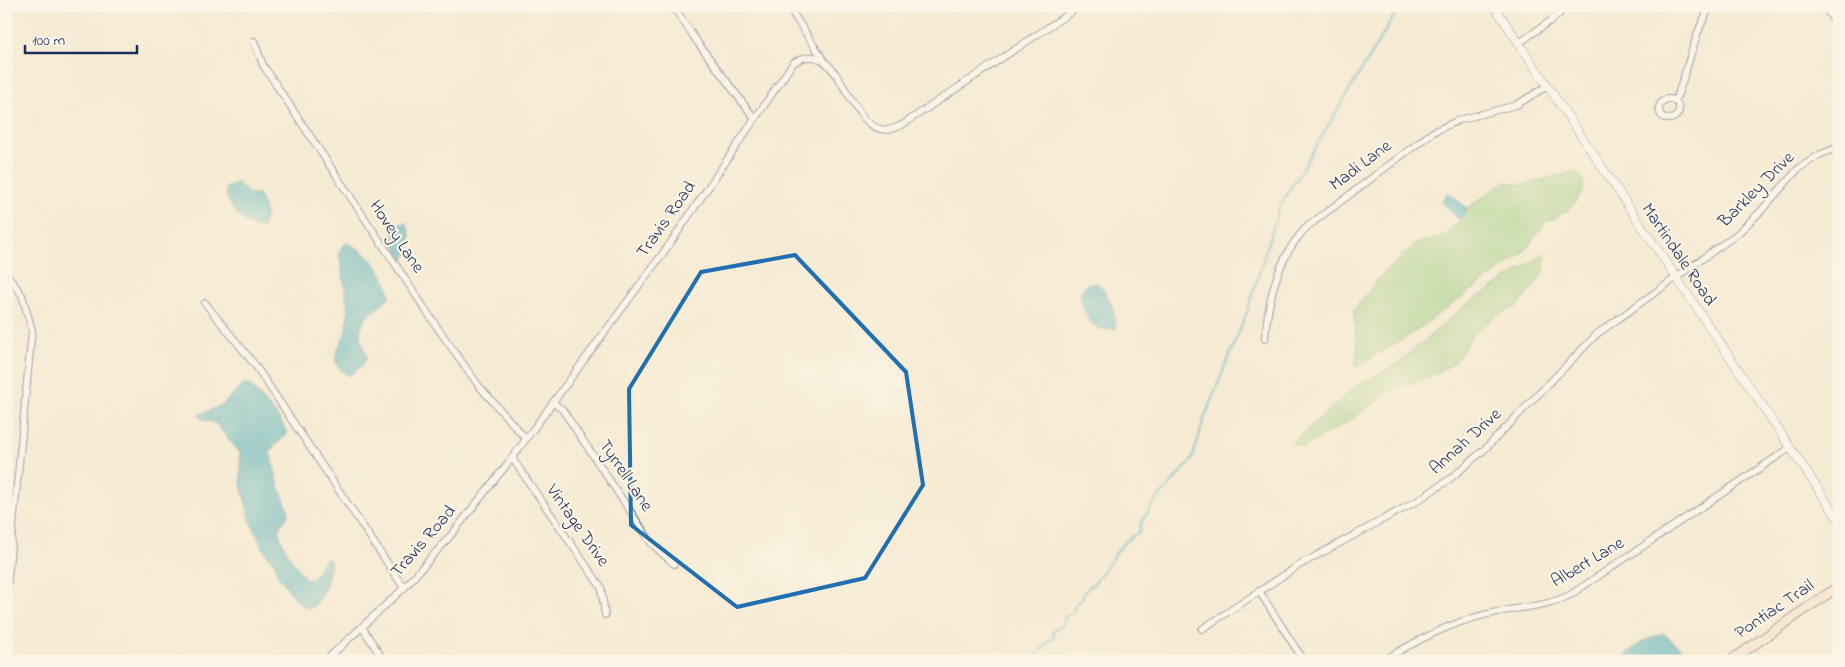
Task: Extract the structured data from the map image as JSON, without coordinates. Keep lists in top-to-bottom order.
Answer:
{
  "streets": {
    "main road": ["Pontiac Trail"],
    "street": [
      "Madi Lane",
      "Barkley Drive",
      "Travis Road",
      "Hovey Lane",
      "Martindale Road",
      "Annah Drive",
      "Tyrrell Lane",
      "Vintage Drive",
      "Albert Lane"
    ]
  },
  "crossings": [
    ["Madi Lane", "Martindale Road"],
    ["Barkley Drive", "Martindale Road"],
    ["Barkley Drive", "Annah Drive"],
    ["Travis Road", "Hovey Lane"],
    ["Travis Road", "Tyrrell Lane"],
    ["Travis Road", "Vintage Drive"],
    ["Martindale Road", "Annah Drive"],
    ["Martindale Road", "Albert Lane"]
  ],
  "scale_bar": "100 m"
}
